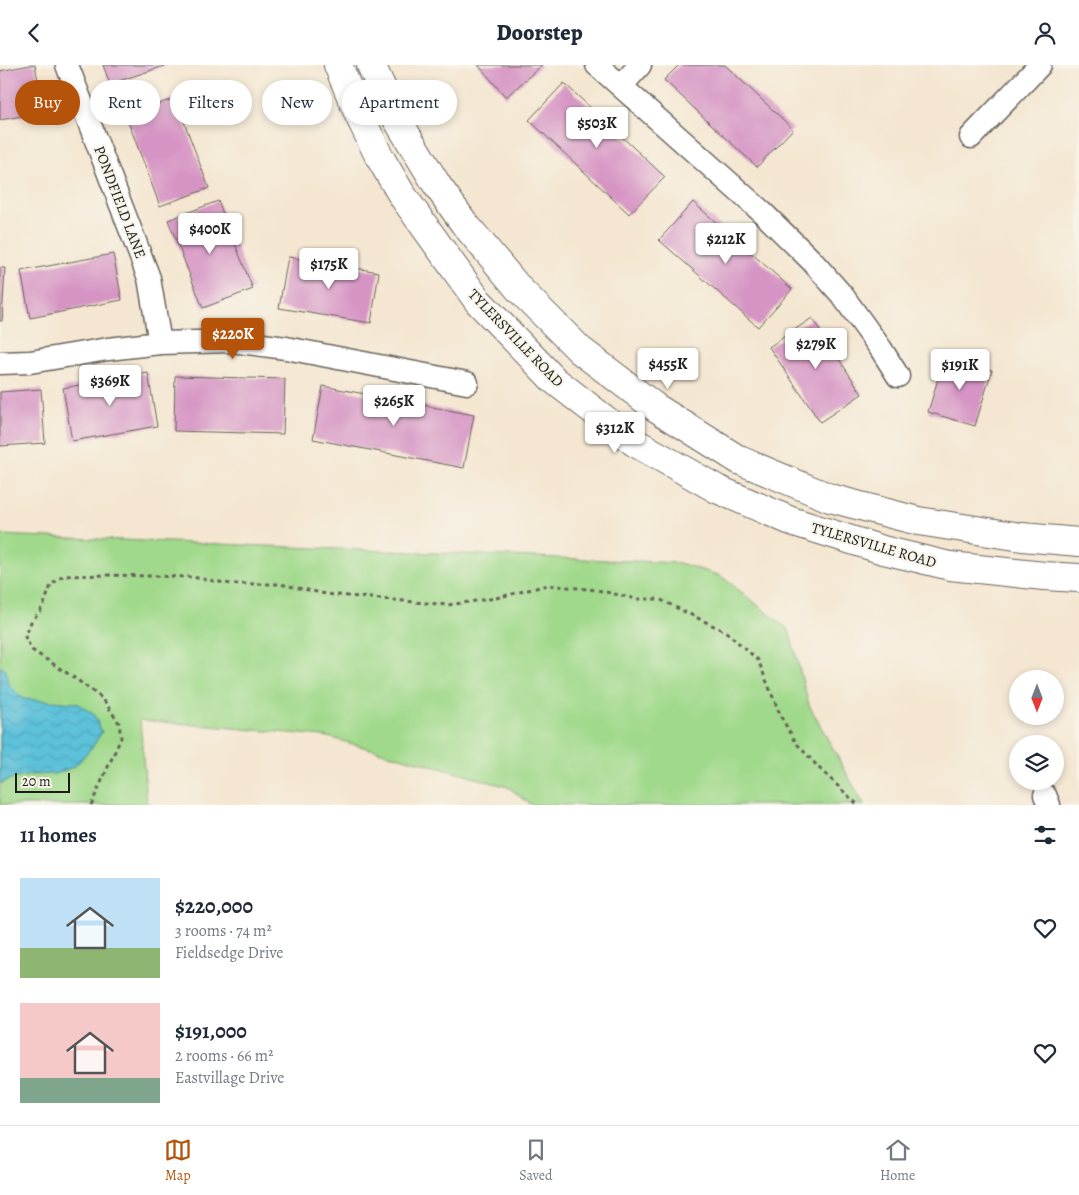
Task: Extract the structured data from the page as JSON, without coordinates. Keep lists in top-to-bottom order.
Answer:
{
  "streets": {
    "main road": ["TYLERSVILLE ROAD"],
    "street": ["PONDFIELD LANE"]
  },
  "scale_bar": "20 m",
  "north": "bottom",
  "page": {
    "header": "Doorstep",
    "chip": [
      "Buy",
      "Rent",
      "Filters",
      "New",
      "Apartment"
    ],
    "price": [
      "$503K",
      "$400K",
      "$212K",
      "$175K",
      "$220K",
      "$279K",
      "$455K",
      "$191K",
      "$369K",
      "$265K",
      "$312K"
    ],
    "scale": "20 m",
    "heading": "11 homes",
    "list": [
      {
        "name": "$220,000",
        "note": "3 rooms · 74 m² · Fieldsedge Drive"
      },
      {
        "name": "$191,000",
        "note": "2 rooms · 66 m² · Eastvillage Drive"
      }
    ],
    "tabs": ["Map", "Saved", "Home"]
  }
}
